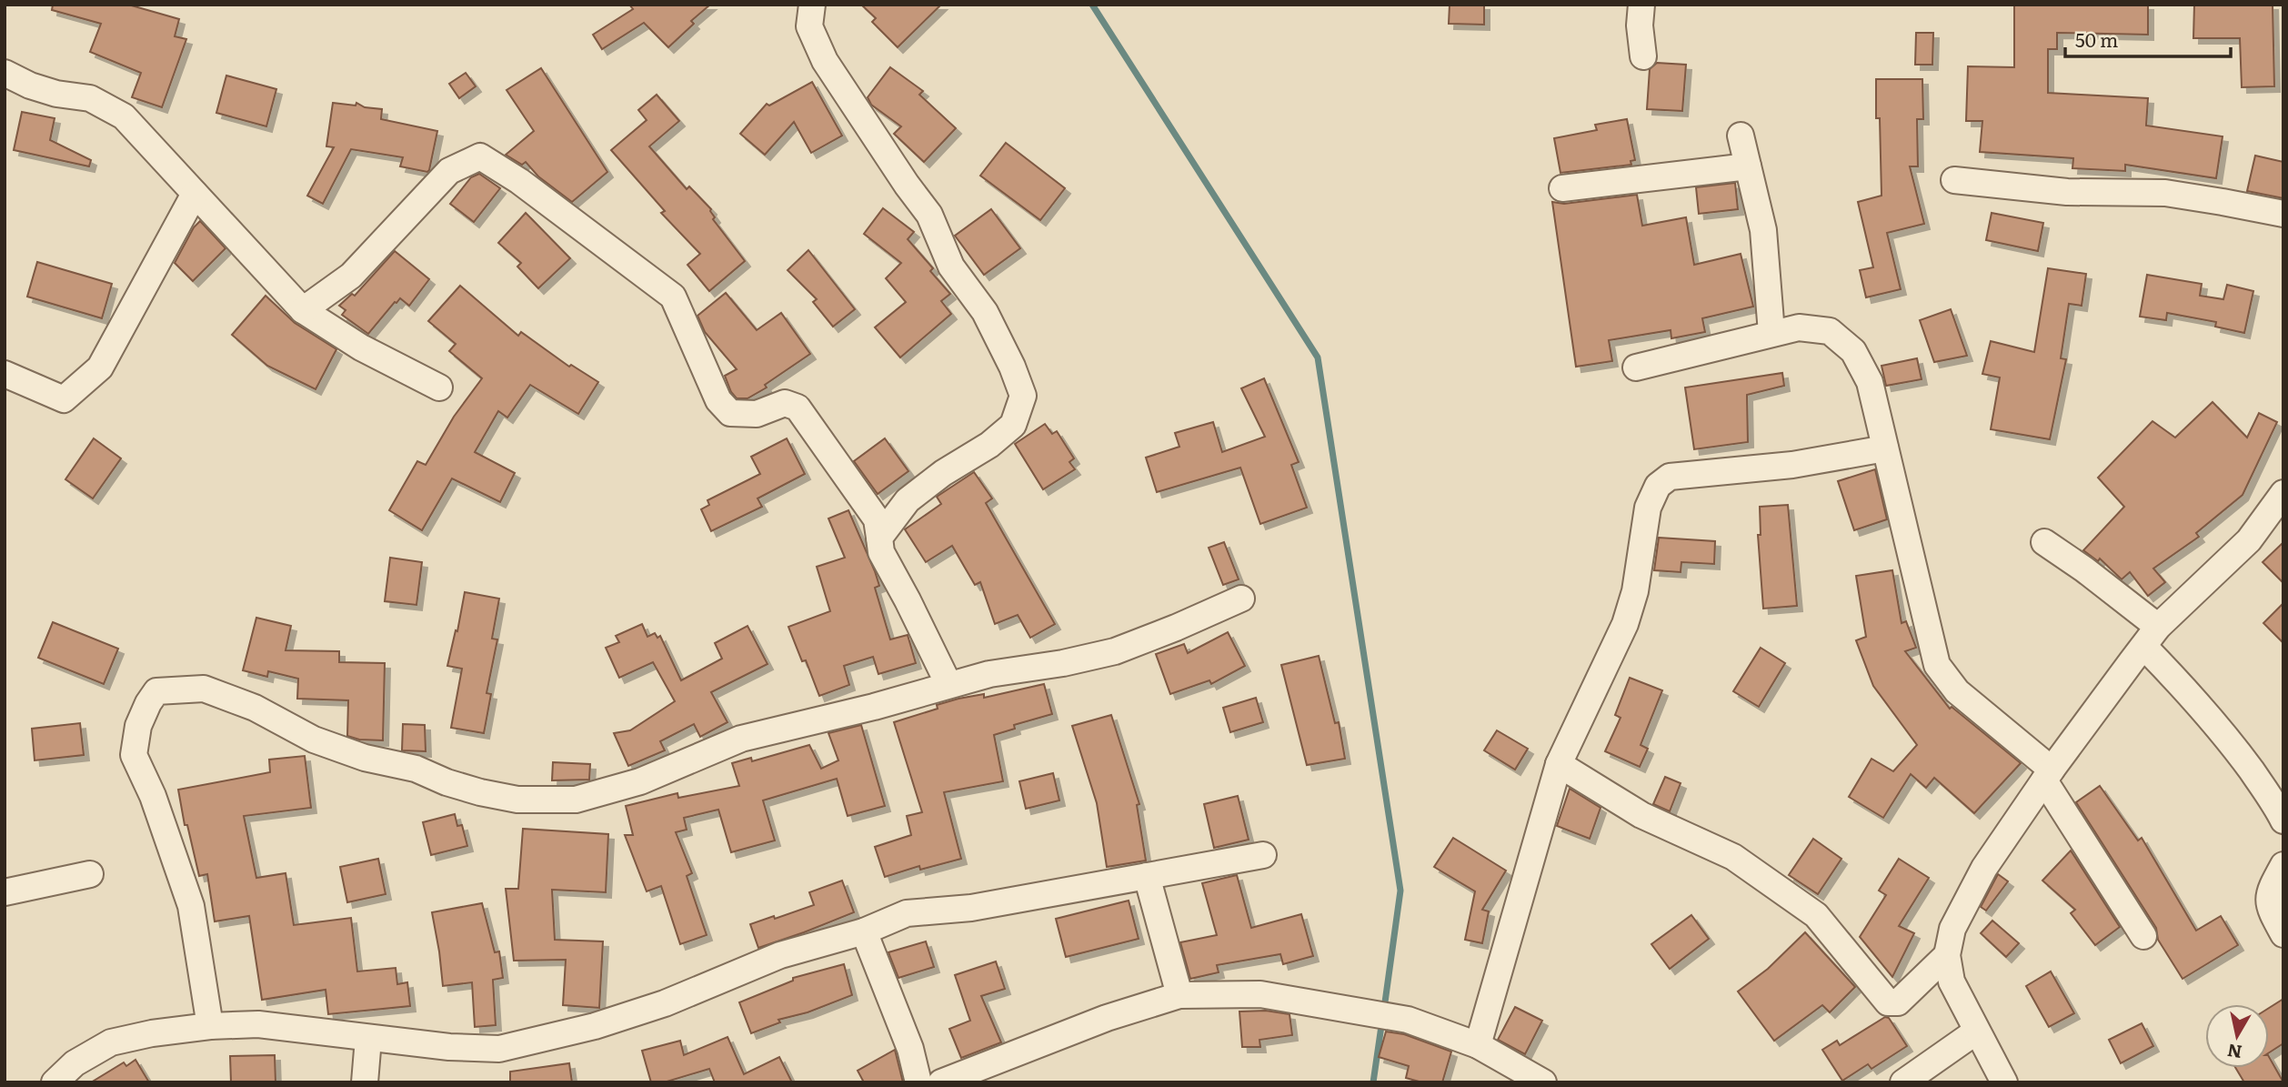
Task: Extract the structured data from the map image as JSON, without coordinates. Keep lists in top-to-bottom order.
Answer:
{
  "scale_bar": "50 m",
  "north": "bottom"
}
